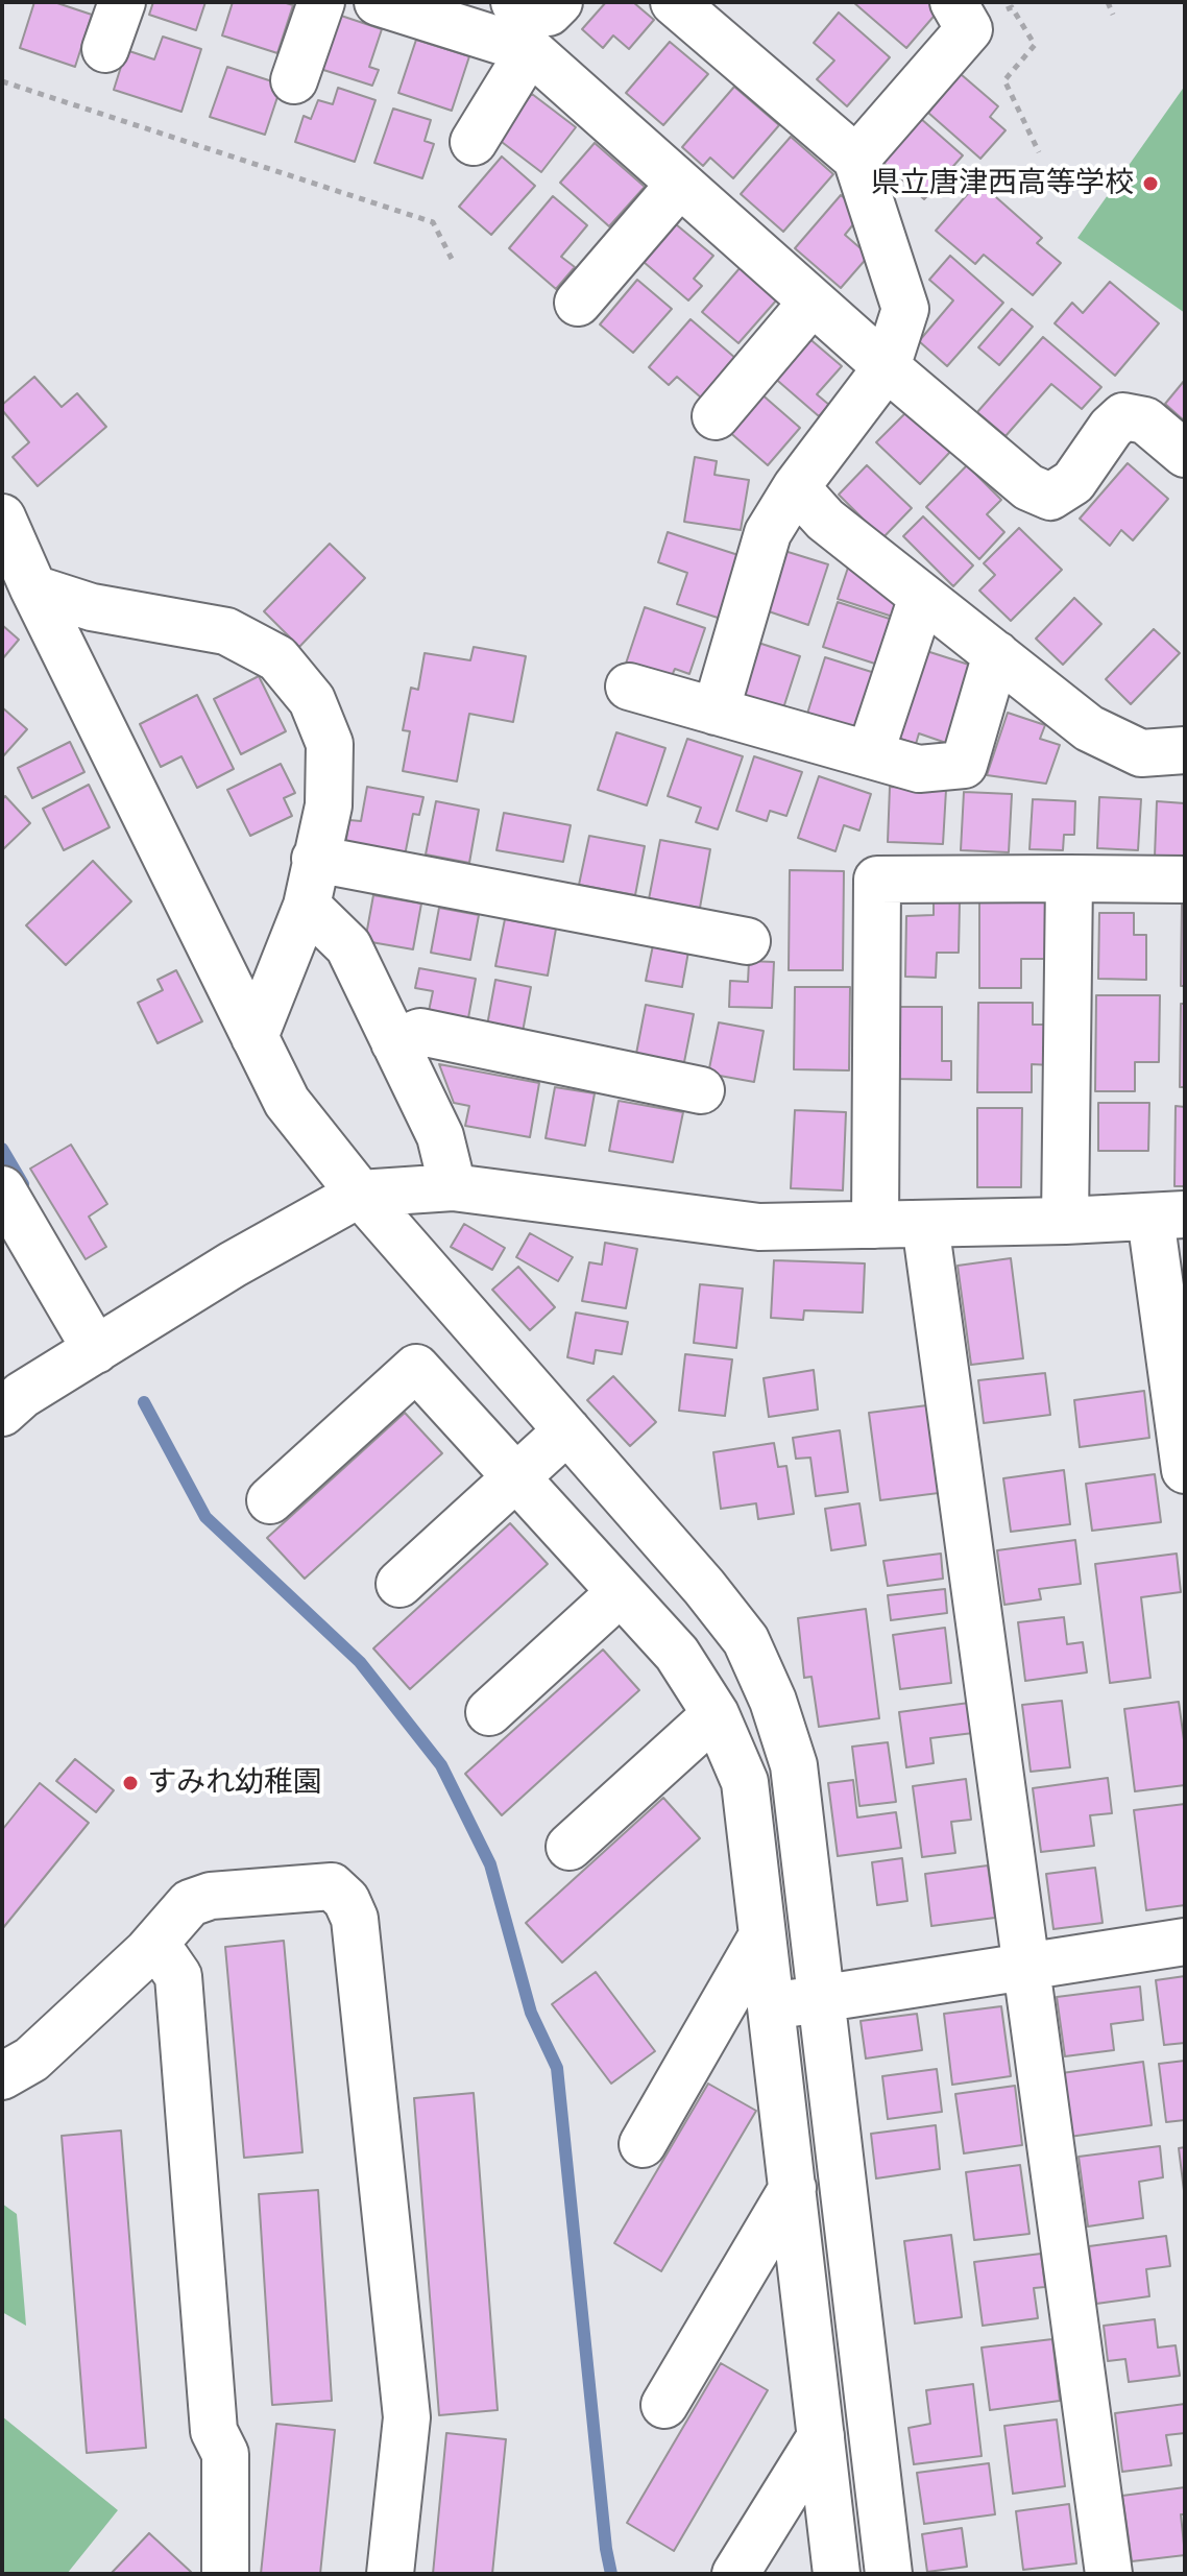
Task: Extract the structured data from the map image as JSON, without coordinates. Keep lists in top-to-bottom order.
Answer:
{
  "places": ["県立唐津西高等学校", "すみれ幼稚園"]
}
